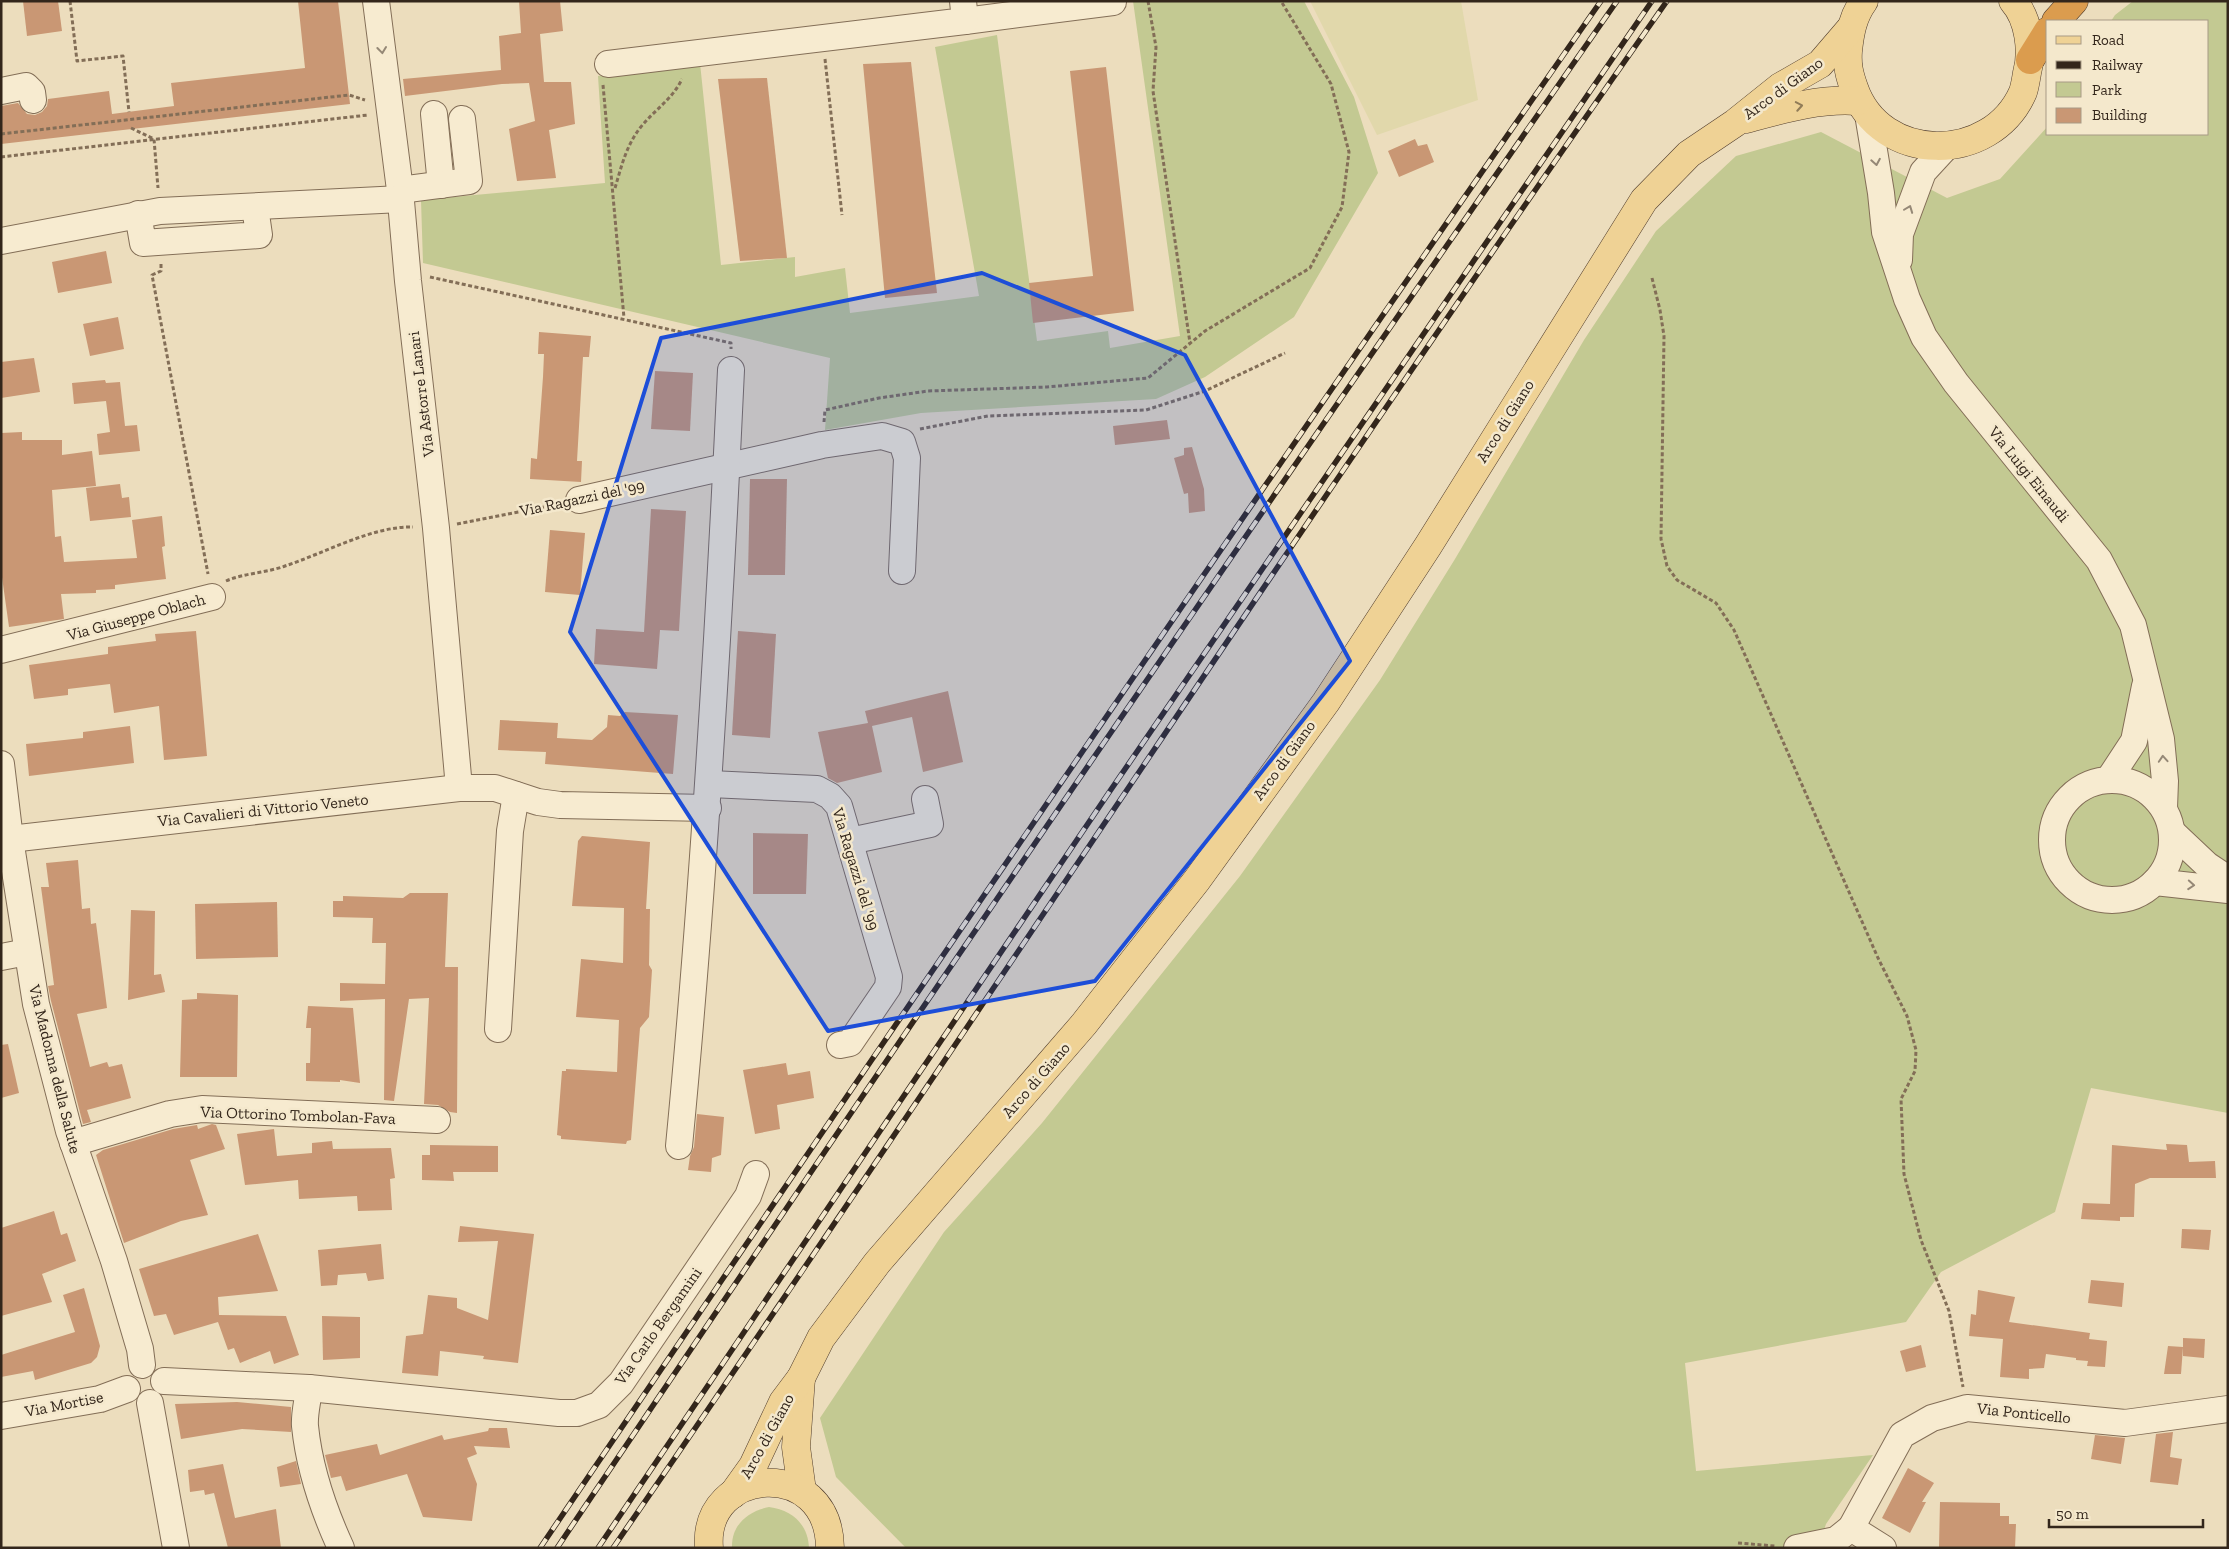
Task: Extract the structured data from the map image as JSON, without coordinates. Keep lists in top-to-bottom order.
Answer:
{
  "streets": {
    "main road": ["Arco di Giano"],
    "street": [
      "Via Astorre Lanari",
      "Via Luigi Einaudi",
      "Via Ragazzi del '99",
      "Via Giuseppe Oblach",
      "Via Cavalieri di Vittorio Veneto",
      "Via Madonna della Salute",
      "Via Ottorino Tombolan-Fava",
      "Via Carlo Bergamini",
      "Via Mortise",
      "Via Ponticello"
    ]
  },
  "crossings": [
    ["Arco di Giano", "Via Luigi Einaudi"],
    ["Via Astorre Lanari", "Via Ragazzi del '99"],
    ["Via Astorre Lanari", "Via Giuseppe Oblach"],
    ["Via Astorre Lanari", "Via Cavalieri di Vittorio Veneto"],
    ["Via Ragazzi del '99", "Via Giuseppe Oblach"],
    ["Via Ragazzi del '99", "Via Cavalieri di Vittorio Veneto"],
    ["Via Cavalieri di Vittorio Veneto", "Via Madonna della Salute"],
    ["Via Madonna della Salute", "Via Ottorino Tombolan-Fava"],
    ["Via Madonna della Salute", "Via Carlo Bergamini"],
    ["Via Madonna della Salute", "Via Mortise"],
    ["Via Carlo Bergamini", "Via Mortise"]
  ],
  "legend": [
    "Road",
    "Railway",
    "Park",
    "Building"
  ],
  "scale_bar": "50 m"
}
